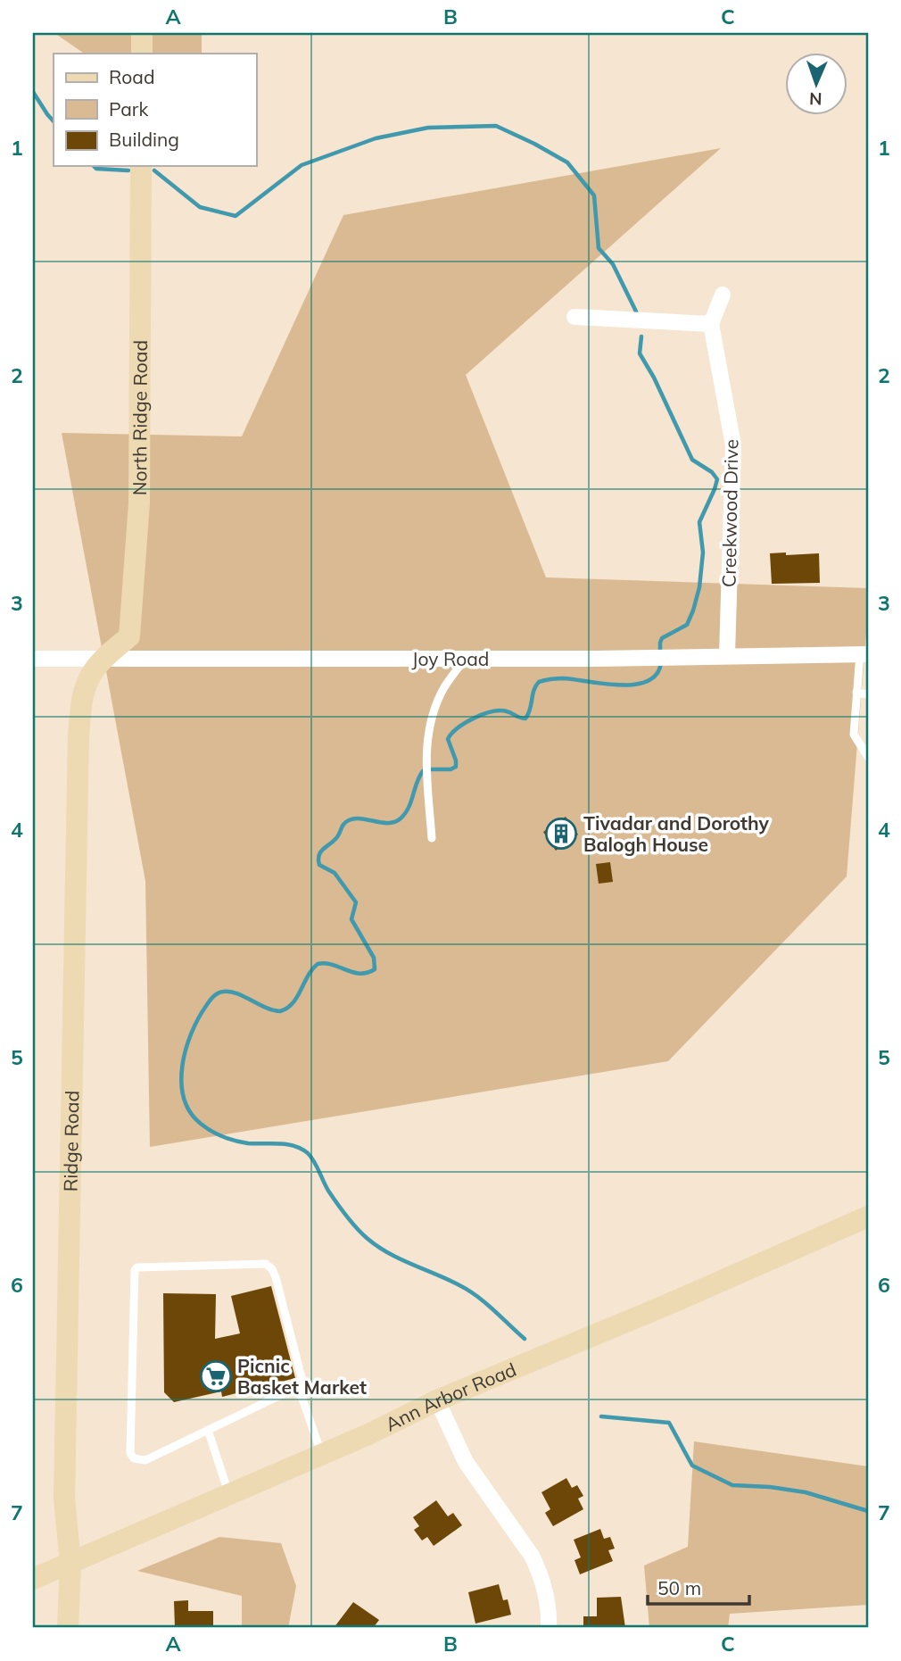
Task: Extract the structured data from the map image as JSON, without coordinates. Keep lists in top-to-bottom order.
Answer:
{
  "streets": {
    "street": [
      "North Ridge Road",
      "Creekwood Drive",
      "Joy Road",
      "Ridge Road",
      "Ann Arbor Road"
    ]
  },
  "crossings": [
    ["North Ridge Road", "Joy Road"],
    ["North Ridge Road", "Ridge Road"],
    ["Creekwood Drive", "Joy Road"],
    ["Joy Road", "Ridge Road"],
    ["Ridge Road", "Ann Arbor Road"]
  ],
  "places": {
    "building": ["Tivadar and Dorothy Balogh House"],
    "supermarket": ["Picnic Basket Market"]
  },
  "legend": ["Road", "Park", "Building"],
  "scale_bar": "50 m",
  "north": "bottom",
  "grid": {
    "columns": ["A", "B", "C"],
    "rows": [
      "1",
      "2",
      "3",
      "4",
      "5",
      "6",
      "7"
    ]
  }
}
